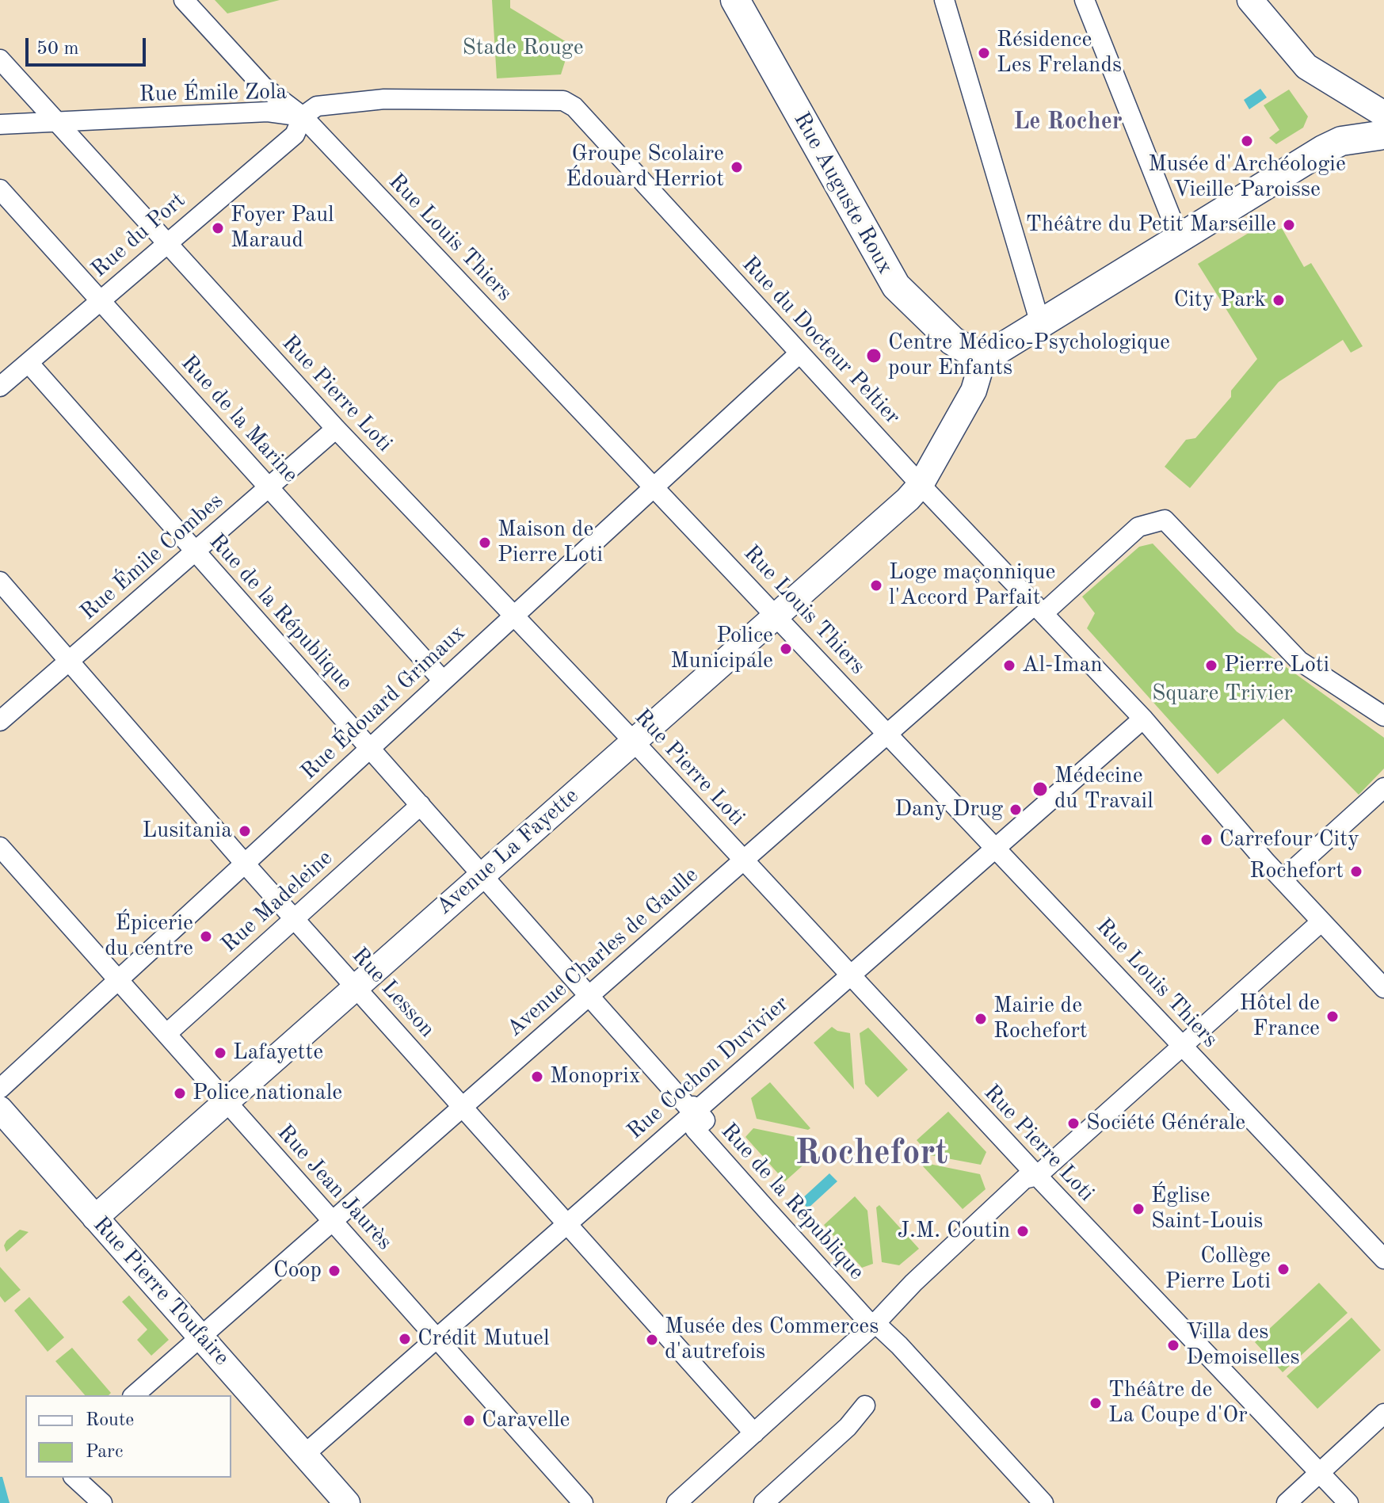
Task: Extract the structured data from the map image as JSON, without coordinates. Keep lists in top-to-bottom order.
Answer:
{
  "streets": {
    "main road": ["Rue Auguste Roux"],
    "street": [
      "Rue Émile Zola",
      "Rue du Port",
      "Rue Louis Thiers",
      "Rue du Docteur Peltier",
      "Rue Pierre Loti",
      "Rue de la Marine",
      "Rue Émile Combes",
      "Rue de la République",
      "Rue Édouard Grimaux",
      "Avenue La Fayette",
      "Rue Madeleine",
      "Avenue Charles de Gaulle",
      "Rue Lesson",
      "Rue Cochon Duvivier",
      "Rue Jean Jaurès",
      "Rue Pierre Toufaire"
    ]
  },
  "crossings": [
    ["Rue Émile Zola", "Rue du Port"],
    ["Rue Émile Zola", "Rue Louis Thiers"],
    ["Rue Émile Zola", "Rue du Docteur Peltier"],
    ["Rue Émile Zola", "Rue Pierre Loti"],
    ["Rue Auguste Roux", "Avenue La Fayette"],
    ["Rue du Port", "Rue Louis Thiers"],
    ["Rue du Port", "Rue Pierre Loti"],
    ["Rue du Port", "Rue de la Marine"],
    ["Rue du Port", "Rue de la République"],
    ["Rue Louis Thiers", "Rue Édouard Grimaux"],
    ["Rue Louis Thiers", "Avenue La Fayette"],
    ["Rue Louis Thiers", "Avenue Charles de Gaulle"],
    ["Rue Louis Thiers", "Rue Cochon Duvivier"],
    ["Rue du Docteur Peltier", "Rue Édouard Grimaux"],
    ["Rue du Docteur Peltier", "Avenue La Fayette"],
    ["Rue du Docteur Peltier", "Avenue Charles de Gaulle"],
    ["Rue du Docteur Peltier", "Rue Cochon Duvivier"],
    ["Rue Pierre Loti", "Rue Émile Combes"],
    ["Rue Pierre Loti", "Rue Édouard Grimaux"],
    ["Rue Pierre Loti", "Avenue La Fayette"],
    ["Rue Pierre Loti", "Avenue Charles de Gaulle"],
    ["Rue Pierre Loti", "Rue Cochon Duvivier"],
    ["Rue de la Marine", "Rue Émile Combes"],
    ["Rue de la Marine", "Rue Édouard Grimaux"],
    ["Rue Émile Combes", "Rue de la République"],
    ["Rue Émile Combes", "Rue Lesson"],
    ["Rue de la République", "Rue Édouard Grimaux"],
    ["Rue de la République", "Avenue La Fayette"],
    ["Rue de la République", "Rue Madeleine"],
    ["Rue de la République", "Avenue Charles de Gaulle"],
    ["Rue de la République", "Rue Cochon Duvivier"],
    ["Rue Édouard Grimaux", "Rue Lesson"],
    ["Rue Édouard Grimaux", "Rue Jean Jaurès"],
    ["Avenue La Fayette", "Rue Lesson"],
    ["Avenue La Fayette", "Rue Jean Jaurès"],
    ["Avenue La Fayette", "Rue Pierre Toufaire"],
    ["Rue Madeleine", "Rue Lesson"],
    ["Rue Madeleine", "Rue Jean Jaurès"],
    ["Avenue Charles de Gaulle", "Rue Lesson"],
    ["Avenue Charles de Gaulle", "Rue Jean Jaurès"],
    ["Avenue Charles de Gaulle", "Rue Pierre Toufaire"],
    ["Rue Lesson", "Rue Cochon Duvivier"],
    ["Rue Cochon Duvivier", "Rue Jean Jaurès"],
    ["Rue Cochon Duvivier", "Rue Pierre Toufaire"]
  ],
  "districts": ["Le Rocher", "Rochefort"],
  "parks": ["Stade Rouge", "Square Trivier"],
  "places": [
    "Résidence Les Frelands",
    "Musée d'Archéologie Vieille Paroisse",
    "Groupe Scolaire Édouard Herriot",
    "Théâtre du Petit Marseille",
    "Foyer Paul Maraud",
    "City Park",
    "Centre Médico-Psychologique pour Enfants",
    "Maison de Pierre Loti",
    "Loge maçonnique l'Accord Parfait",
    "Police Municipale",
    "Al-Iman",
    "Pierre Loti",
    "Médecine du Travail",
    "Dany Drug",
    "Lusitania",
    "Carrefour City",
    "Rochefort",
    "Épicerie du centre",
    "Hôtel de France",
    "Mairie de Rochefort",
    "Lafayette",
    "Monoprix",
    "Police nationale",
    "Société Générale",
    "Église Saint-Louis",
    "J.M. Coutin",
    "Collège Pierre Loti",
    "Coop",
    "Crédit Mutuel",
    "Musée des Commerces d'autrefois",
    "Villa des Demoiselles",
    "Théâtre de La Coupe d'Or",
    "Caravelle"
  ],
  "legend": ["Route", "Parc"],
  "scale_bar": "50 m"
}
